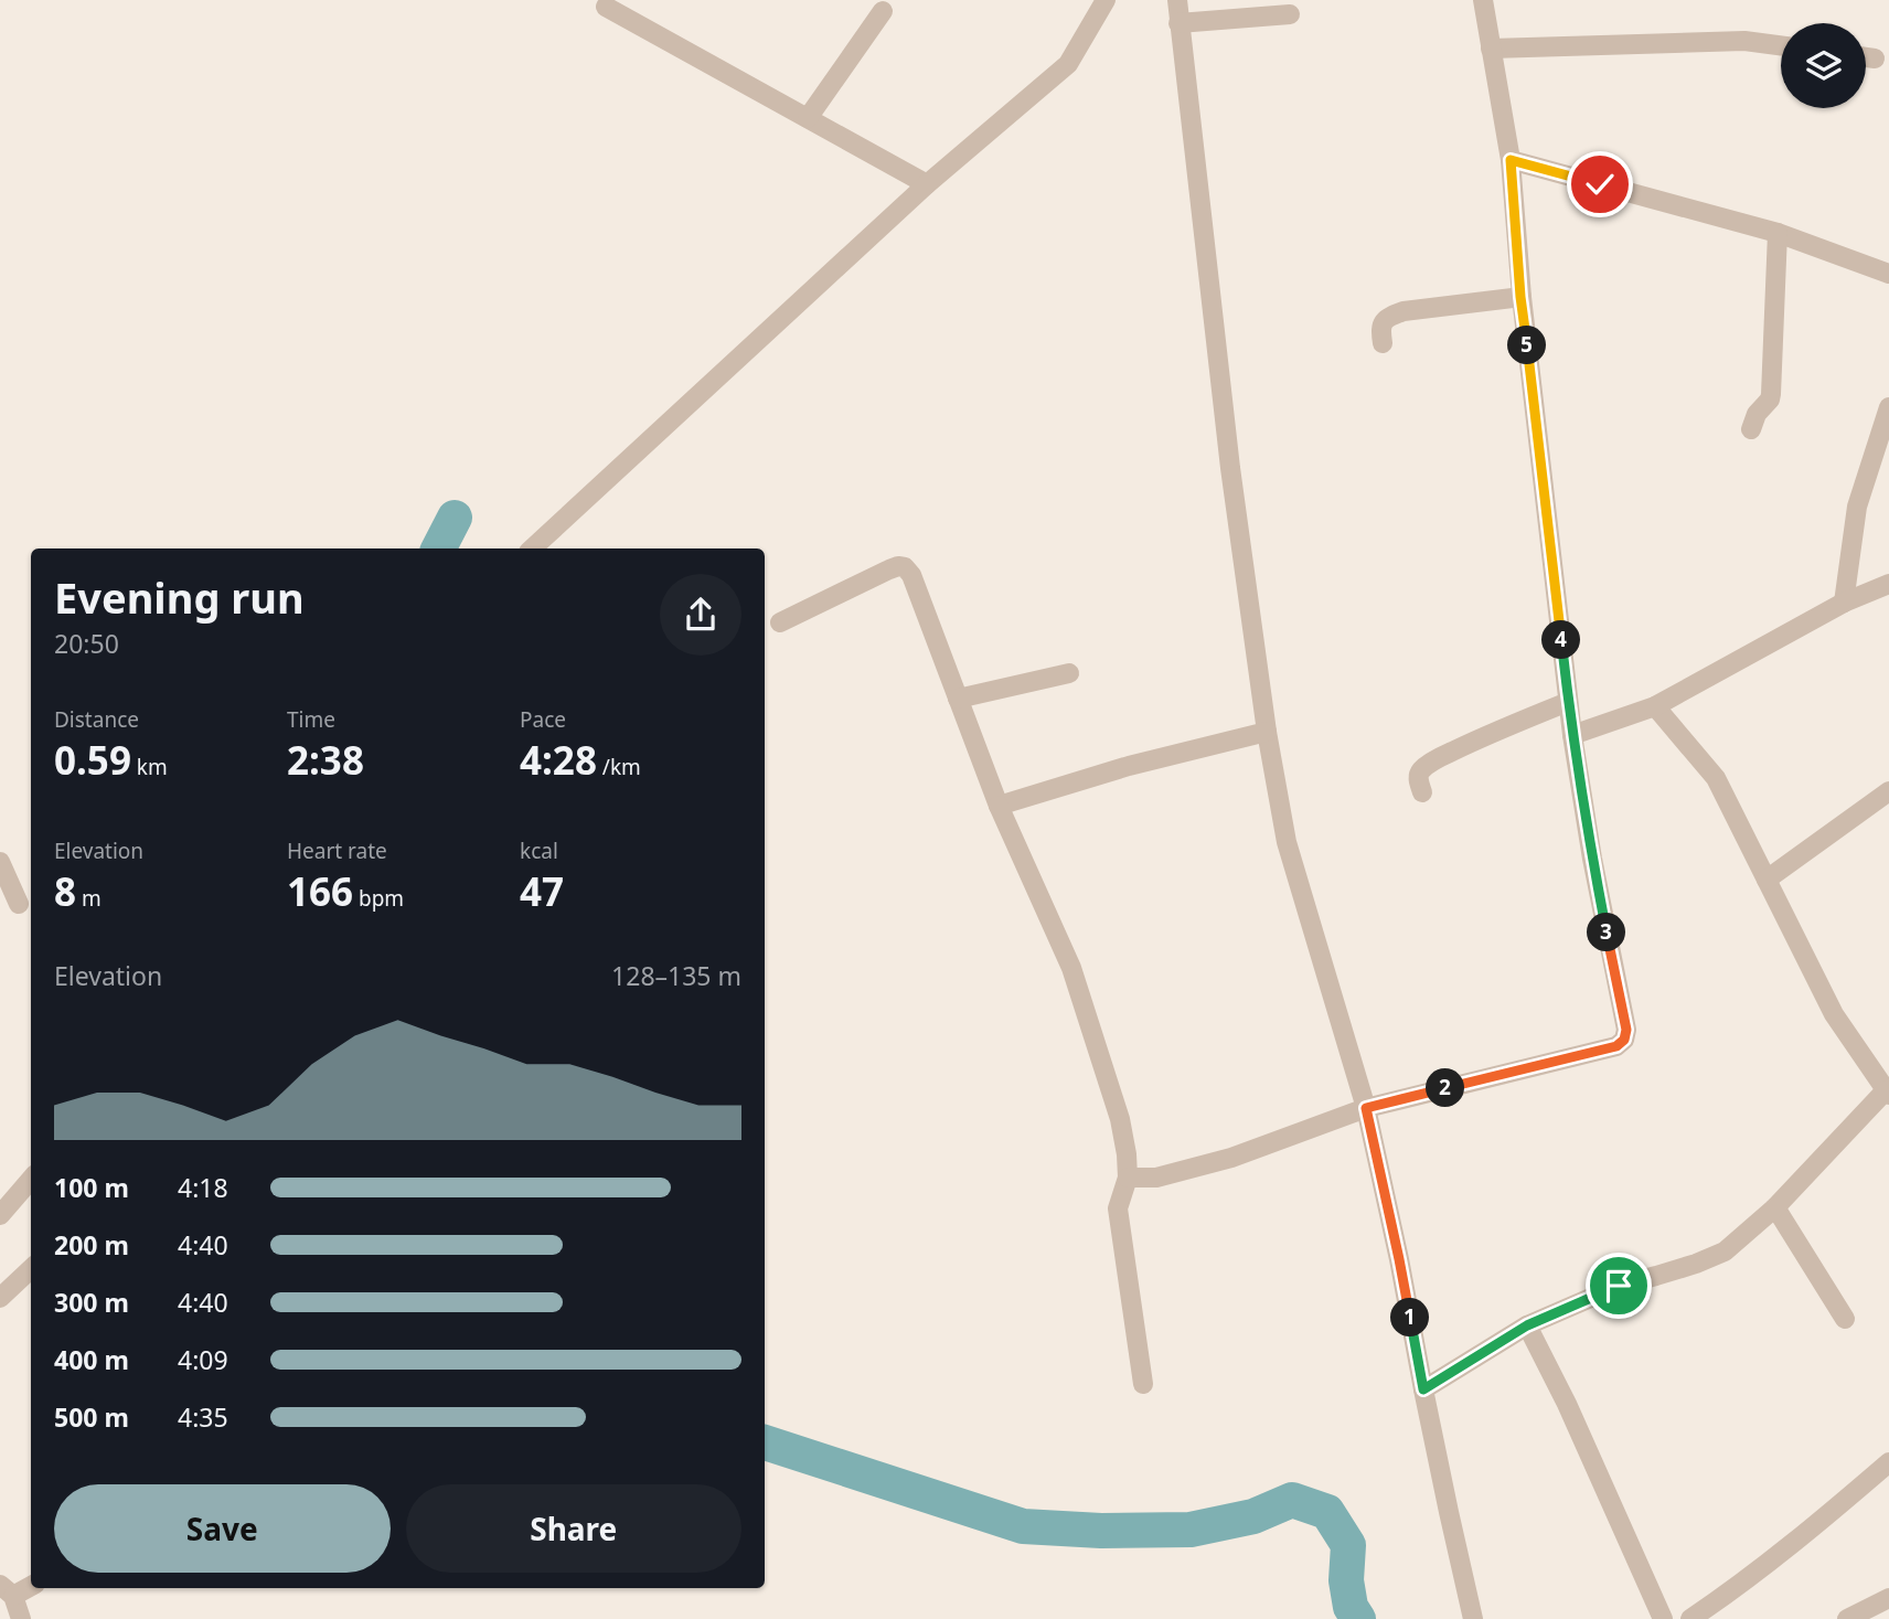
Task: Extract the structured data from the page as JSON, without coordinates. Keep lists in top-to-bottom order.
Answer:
{
  "page": {
    "pins": [
      "5",
      "4",
      "3",
      "2",
      "1"
    ],
    "heading": ["Evening run", "20:50"],
    "stats": [
      ["Distance", "0.59 km"],
      ["Time", "2:38"],
      ["Pace", "4:28 /km"],
      ["Elevation", "8 m"],
      ["Heart rate", "166 bpm"],
      ["kcal", "47"]
    ],
    "chart": ["Elevation", "128–135 m"],
    "list": [
      {
        "name": "100 m",
        "note": "4:18"
      },
      {
        "name": "200 m",
        "note": "4:40"
      },
      {
        "name": "300 m",
        "note": "4:40"
      },
      {
        "name": "400 m",
        "note": "4:09"
      },
      {
        "name": "500 m",
        "note": "4:35"
      }
    ],
    "buttons": ["Save", "Share"]
  }
}
